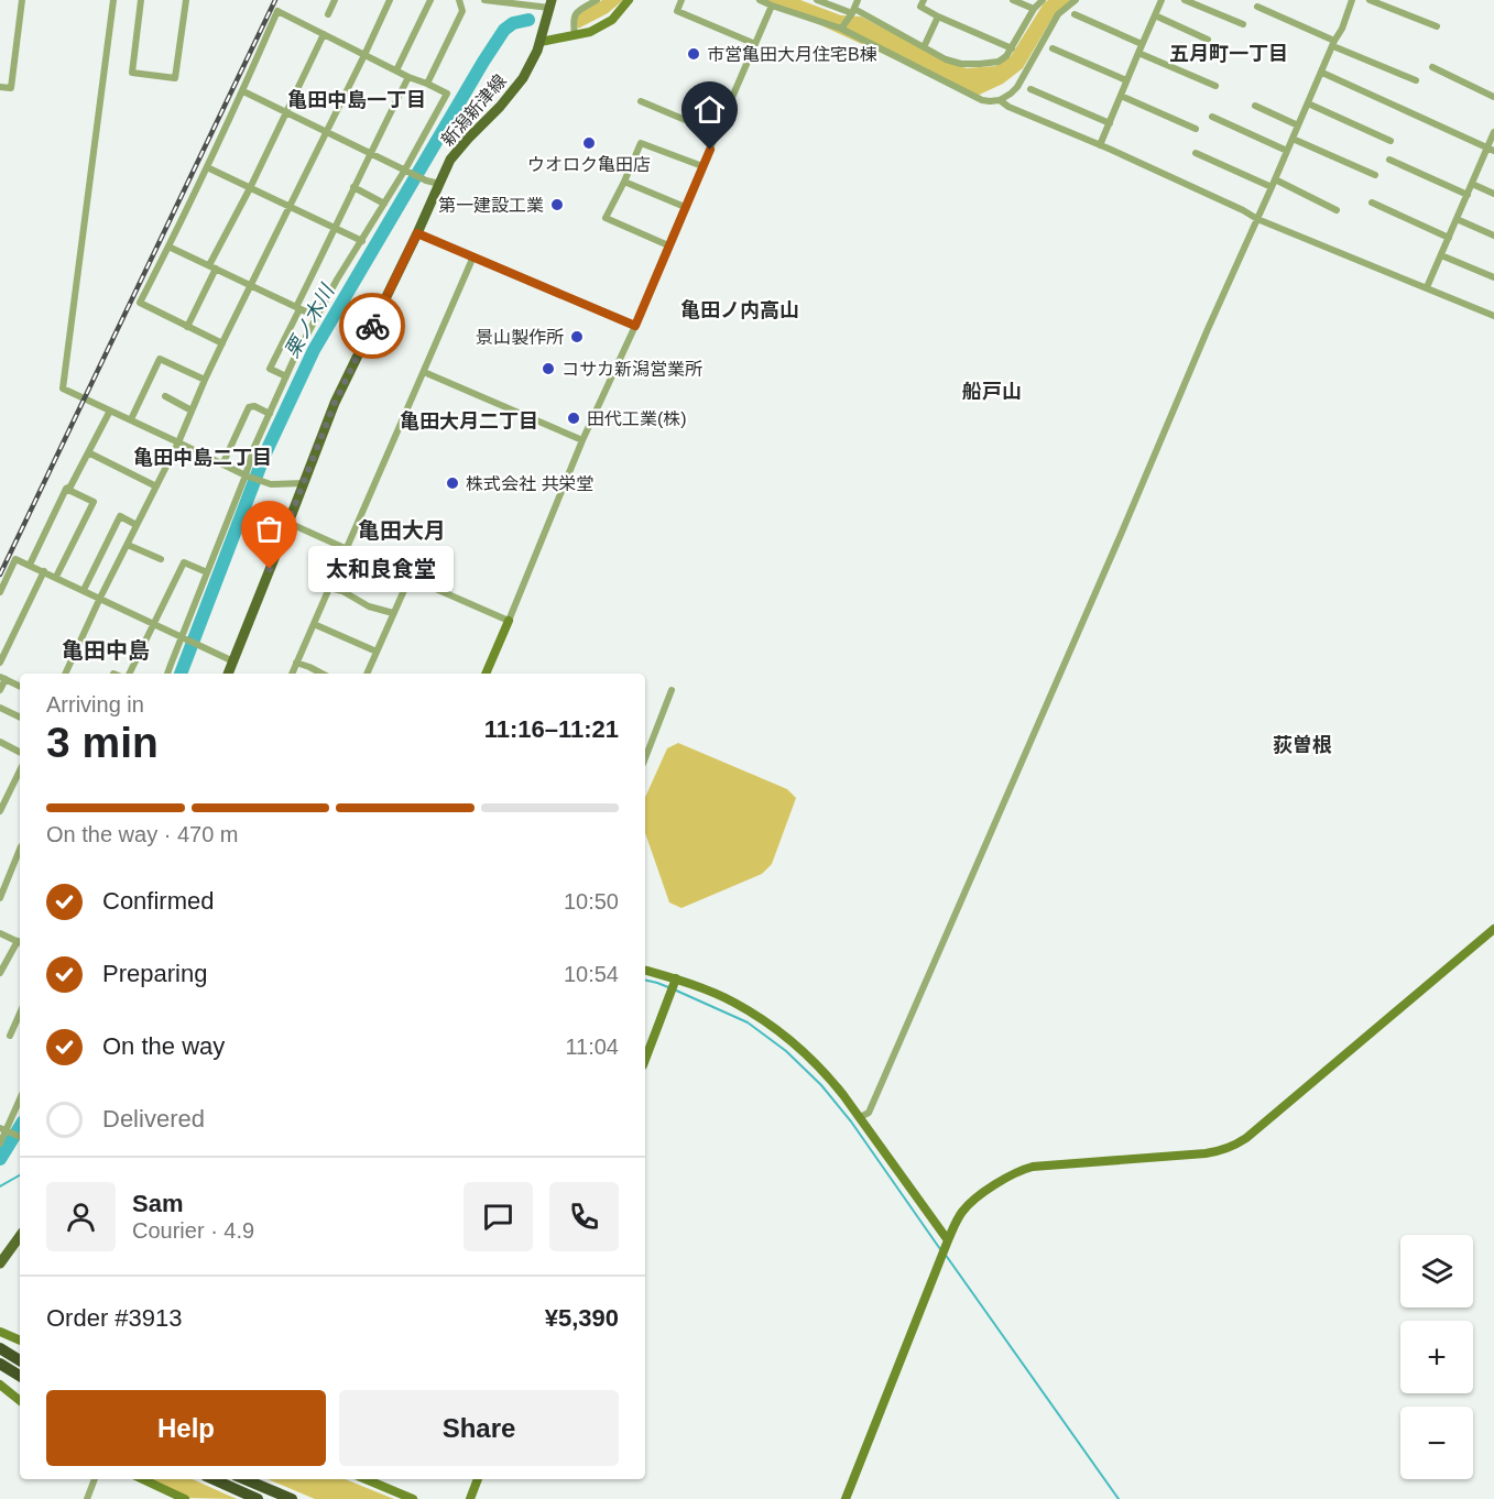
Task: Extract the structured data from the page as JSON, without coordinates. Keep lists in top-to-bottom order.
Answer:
{
  "streets": {
    "main road": ["新潟新津線"]
  },
  "districts": [
    "五月町一丁目",
    "亀田中島一丁目",
    "亀田ノ内高山",
    "船戸山",
    "亀田大月二丁目",
    "亀田中島二丁目",
    "亀田大月",
    "亀田中島",
    "荻曽根"
  ],
  "water": ["栗ノ木川"],
  "places": [
    "市営亀田大月住宅B棟",
    "ウオロク亀田店",
    "第一建設工業",
    "景山製作所",
    "コサカ新潟営業所",
    "田代工業(株)",
    "株式会社 共栄堂",
    "太和良食堂"
  ],
  "page": {
    "bubble": "太和良食堂",
    "heading": ["3 min", "Arriving in", "11:16–11:21"],
    "panel": [
      "Sam",
      "Courier · 4.9",
      "Order #3913",
      "¥5,390"
    ],
    "bar": "On the way · 470 m",
    "list": [
      ["Confirmed", "10:50"],
      ["Preparing", "10:54"],
      ["On the way", "11:04"],
      "Delivered"
    ],
    "map_buttons": ["+", "−"],
    "buttons": ["Help", "Share"]
  }
}
